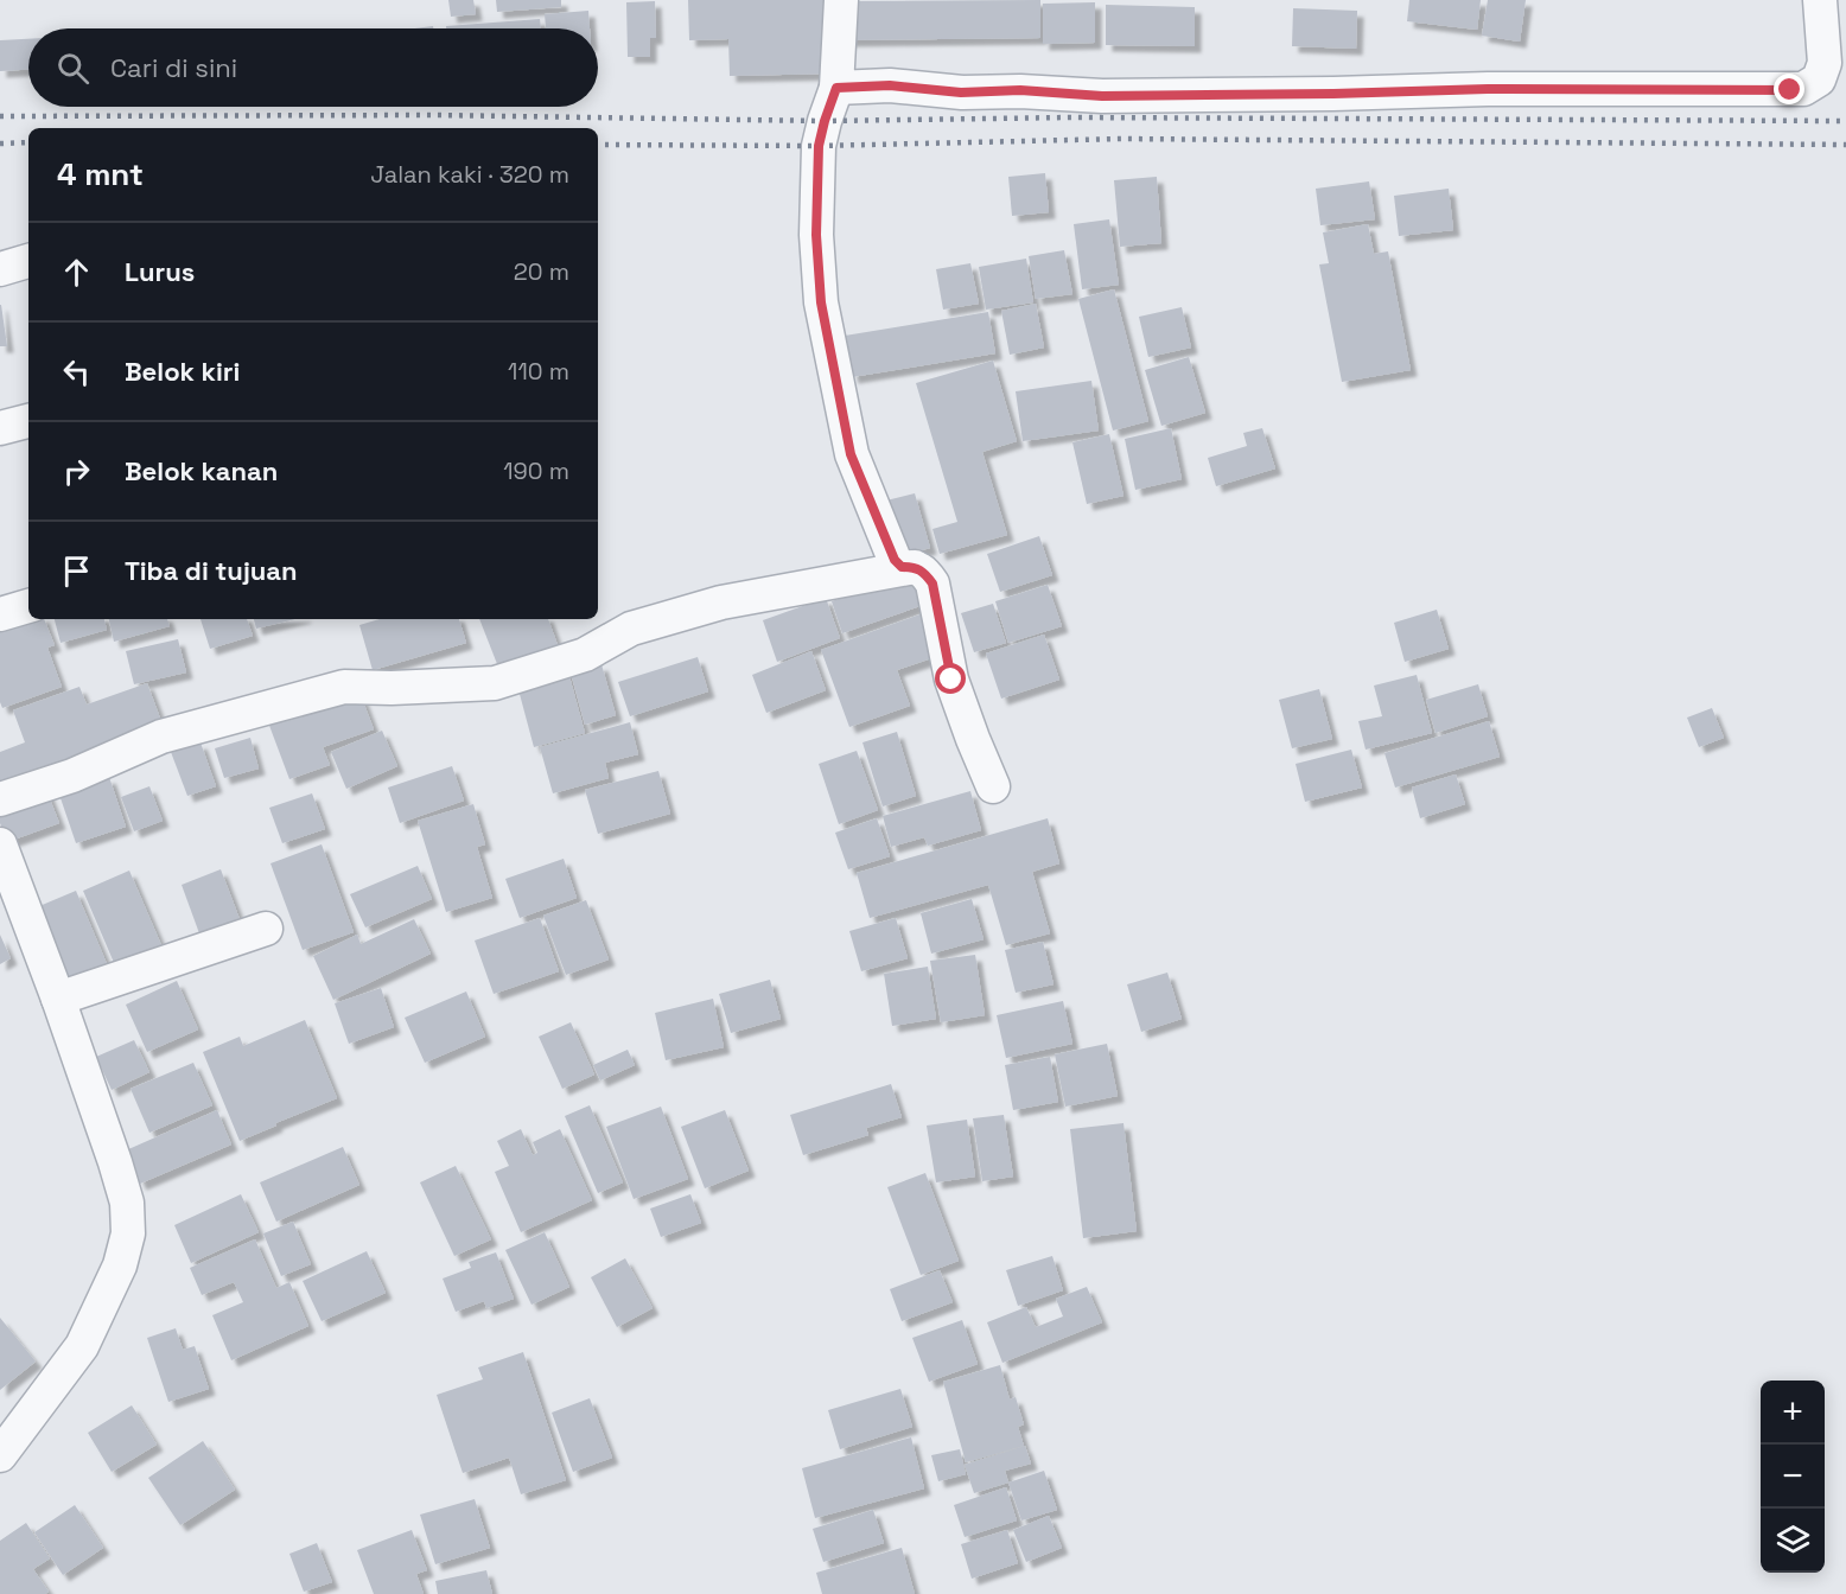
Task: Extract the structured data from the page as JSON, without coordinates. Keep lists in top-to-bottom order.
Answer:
{
  "page": {
    "search": "Cari di sini",
    "heading": ["4 mnt", "Jalan kaki · 320 m"],
    "list": [
      ["Lurus", "20 m"],
      ["Belok kiri", "110 m"],
      ["Belok kanan", "190 m"],
      "Tiba di tujuan"
    ],
    "map_buttons": ["+", "−"]
  }
}
